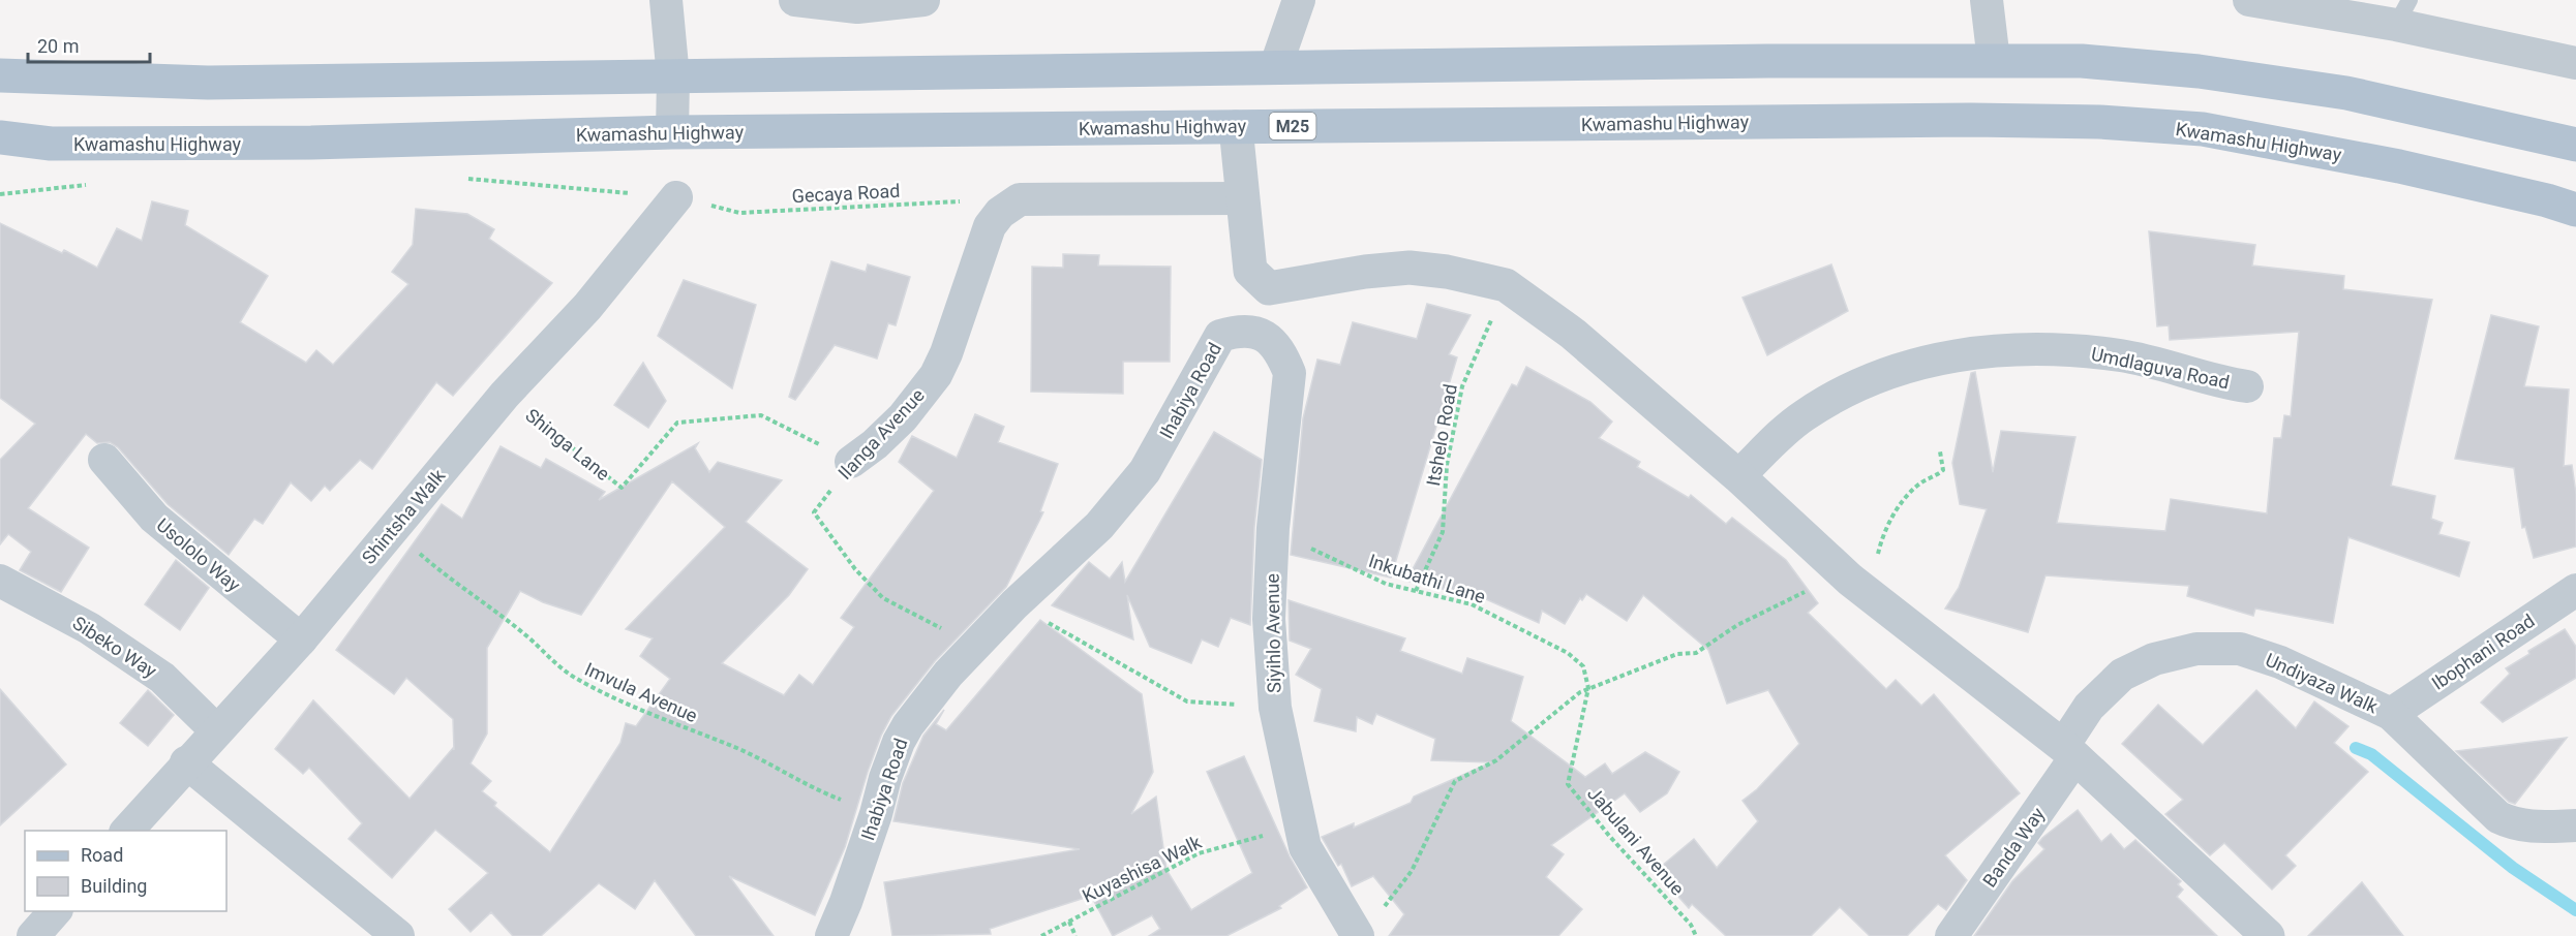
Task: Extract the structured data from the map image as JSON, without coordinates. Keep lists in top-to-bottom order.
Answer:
{
  "streets": {
    "main road": ["Kwamashu Highway", "M25"],
    "street": [
      "Umdlaguva Road",
      "Ihabiya Road",
      "Ilanga Avenue",
      "Shintsha Walk",
      "Usololo Way",
      "Siyihlo Avenue",
      "Sibeko Way",
      "Ibophani Road",
      "Undiyaza Walk",
      "Banda Way"
    ],
    "path": [
      "Gecaya Road",
      "Itshelo Road",
      "Shinga Lane",
      "Inkubathi Lane",
      "Imvula Avenue",
      "Jabulani Avenue",
      "Kuyashisa Walk"
    ]
  },
  "crossings": [
    ["Gecaya Road", "Ilanga Avenue"],
    ["Gecaya Road", "Shintsha Walk"],
    ["Ihabiya Road", "Ilanga Avenue"],
    ["Ihabiya Road", "Siyihlo Avenue"],
    ["Ihabiya Road", "Imvula Avenue"],
    ["Ilanga Avenue", "Shinga Lane"],
    ["Itshelo Road", "Inkubathi Lane"],
    ["Shinga Lane", "Shintsha Walk"],
    ["Shintsha Walk", "Usololo Way"],
    ["Shintsha Walk", "Sibeko Way"],
    ["Shintsha Walk", "Imvula Avenue"],
    ["Inkubathi Lane", "Siyihlo Avenue"],
    ["Inkubathi Lane", "Jabulani Avenue"],
    ["Siyihlo Avenue", "Kuyashisa Walk"],
    ["Ibophani Road", "Undiyaza Walk"],
    ["Undiyaza Walk", "Banda Way"]
  ],
  "legend": ["Road", "Building"],
  "scale_bar": "20 m"
}
